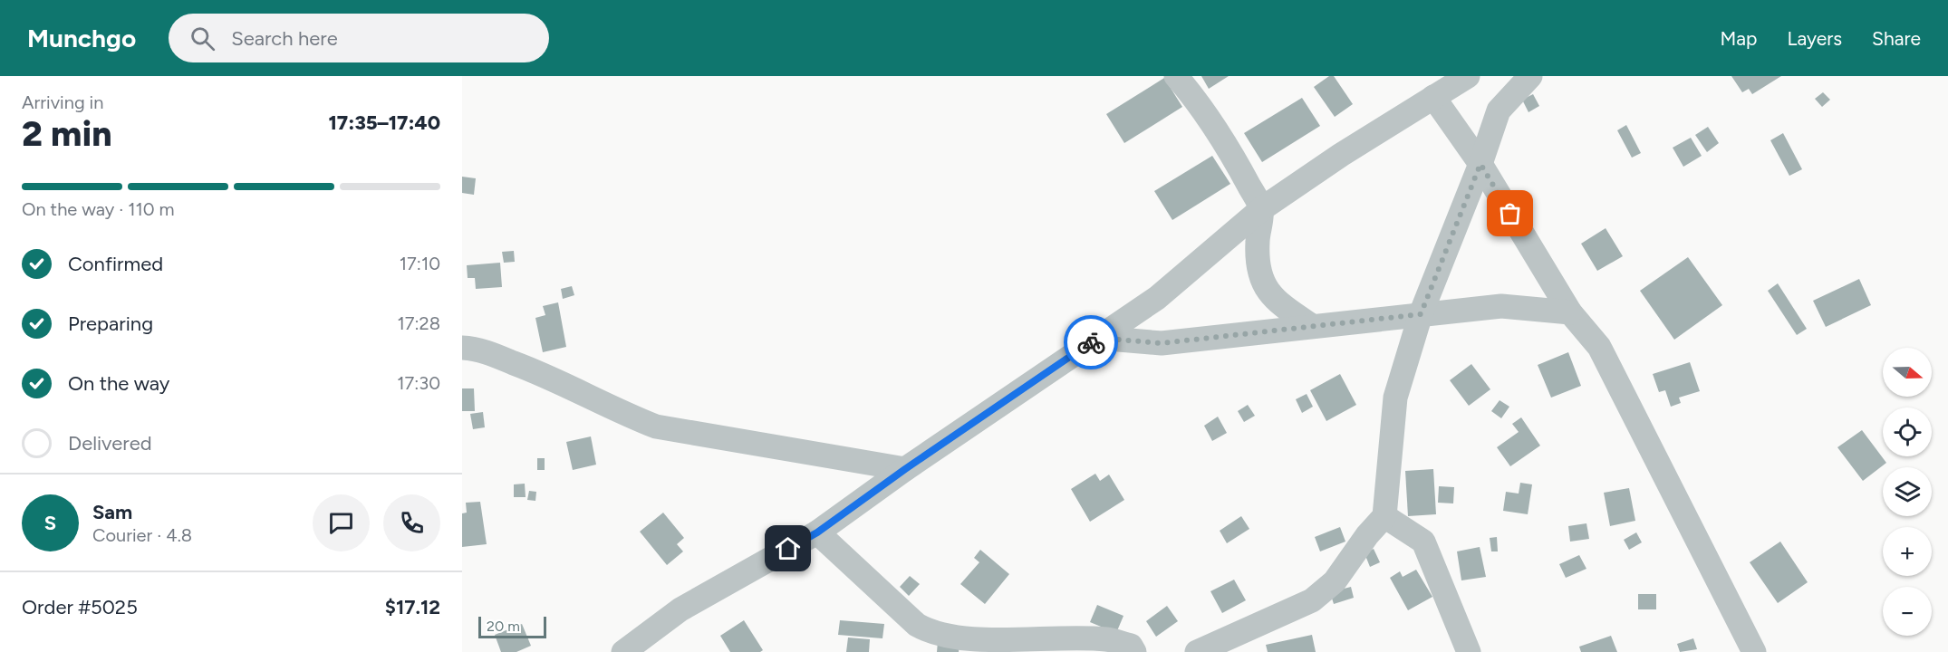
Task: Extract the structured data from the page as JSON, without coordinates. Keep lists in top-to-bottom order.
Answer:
{
  "scale_bar": "20 m",
  "north": "right",
  "page": {
    "header": "Munchgo",
    "search": "Search here",
    "nav": ["Map", "Layers", "Share"],
    "heading": ["2 min", "Arriving in", "17:35–17:40"],
    "panel": [
      "Sam",
      "Courier · 4.8",
      "Order #5025",
      "$17.12"
    ],
    "bar": "On the way · 110 m",
    "list": [
      ["Confirmed", "17:10"],
      ["Preparing", "17:28"],
      ["On the way", "17:30"],
      "Delivered"
    ],
    "map_buttons": ["+", "−"],
    "round": "S",
    "scale": "20 m"
  }
}
